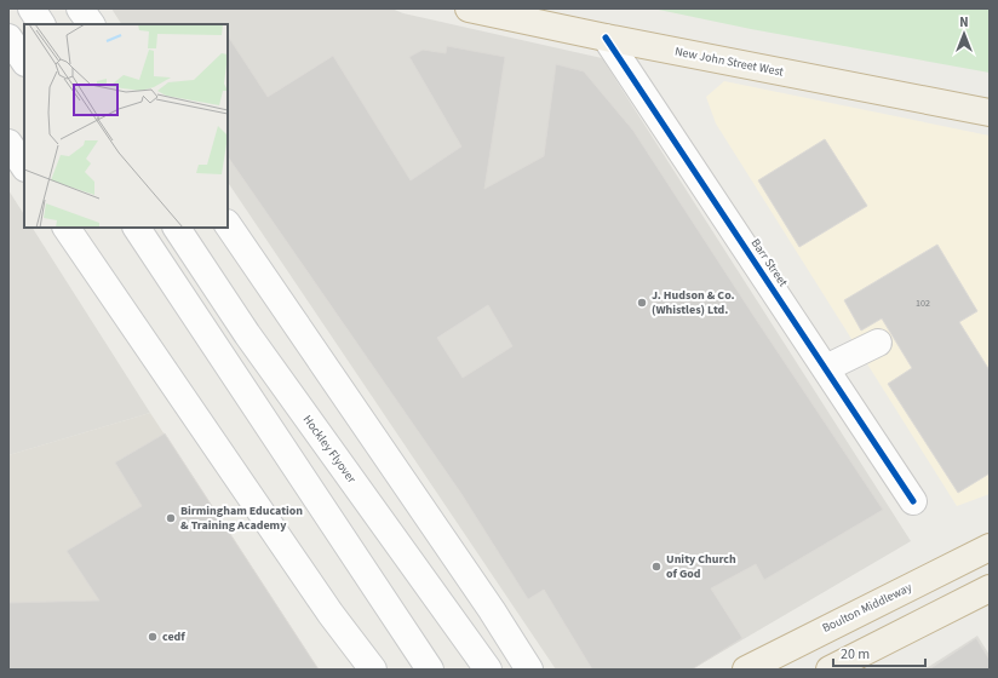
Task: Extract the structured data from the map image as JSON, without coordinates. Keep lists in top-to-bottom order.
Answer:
{
  "streets": {
    "highway": ["New John Street West", "Boulton Middleway"],
    "main road": ["Barr Street", "Hockley Flyover"]
  },
  "crossings": [
    ["New John Street West", "Barr Street"]
  ],
  "places": [
    "J. Hudson & Co. (Whistles) Ltd.",
    "Birmingham Education & Training Academy",
    "Unity Church of God",
    "cedf"
  ],
  "house_numbers": ["102"],
  "scale_bar": "20 m",
  "north": "top"
}
